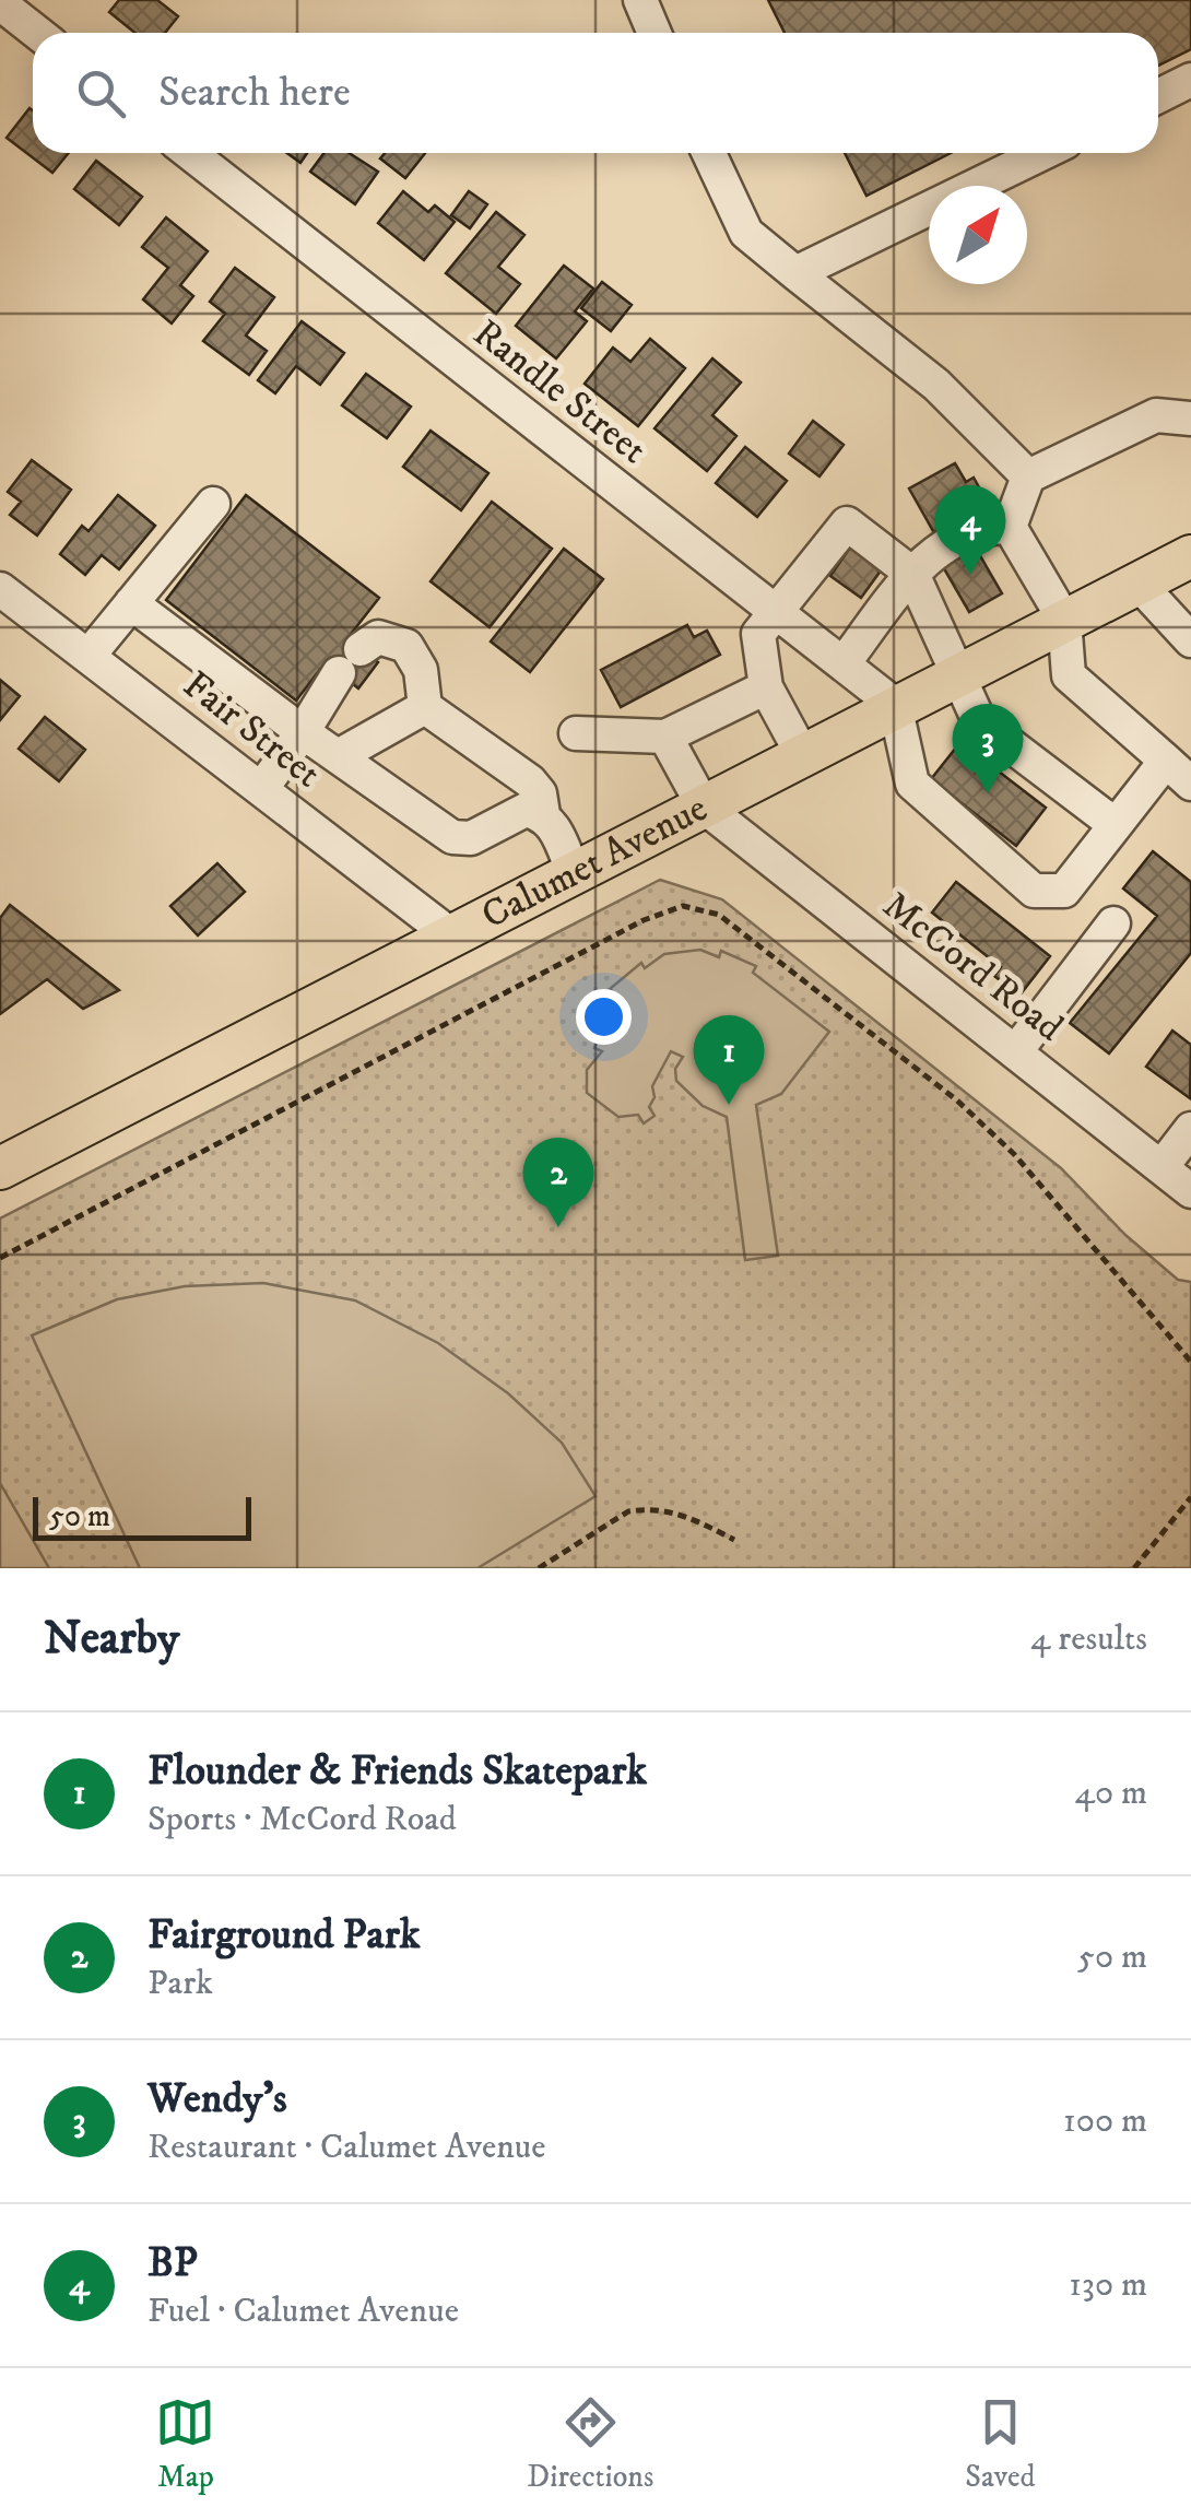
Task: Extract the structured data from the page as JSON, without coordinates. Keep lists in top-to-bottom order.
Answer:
{
  "streets": {
    "main road": ["Calumet Avenue"],
    "street": ["Randle Street", "Fair Street", "McCord Road"]
  },
  "crossings": [
    ["Randle Street", "Calumet Avenue"],
    ["Fair Street", "Calumet Avenue"],
    ["Calumet Avenue", "McCord Road"]
  ],
  "scale_bar": "50 m",
  "north": "top right",
  "page": {
    "search": "Search here",
    "pins": [
      "4",
      "3",
      "1",
      "2"
    ],
    "scale": "50 m",
    "heading": ["Nearby", "4 results"],
    "list": [
      {
        "mark": "1",
        "name": "Flounder & Friends Skatepark",
        "note": "Sports · McCord Road",
        "value": "40 m"
      },
      {
        "mark": "2",
        "name": "Fairground Park",
        "note": "Park",
        "value": "50 m"
      },
      {
        "mark": "3",
        "name": "Wendy's",
        "note": "Restaurant · Calumet Avenue",
        "value": "100 m"
      },
      {
        "mark": "4",
        "name": "BP",
        "note": "Fuel · Calumet Avenue",
        "value": "130 m"
      }
    ],
    "nav": ["Map", "Directions", "Saved"]
  }
}
